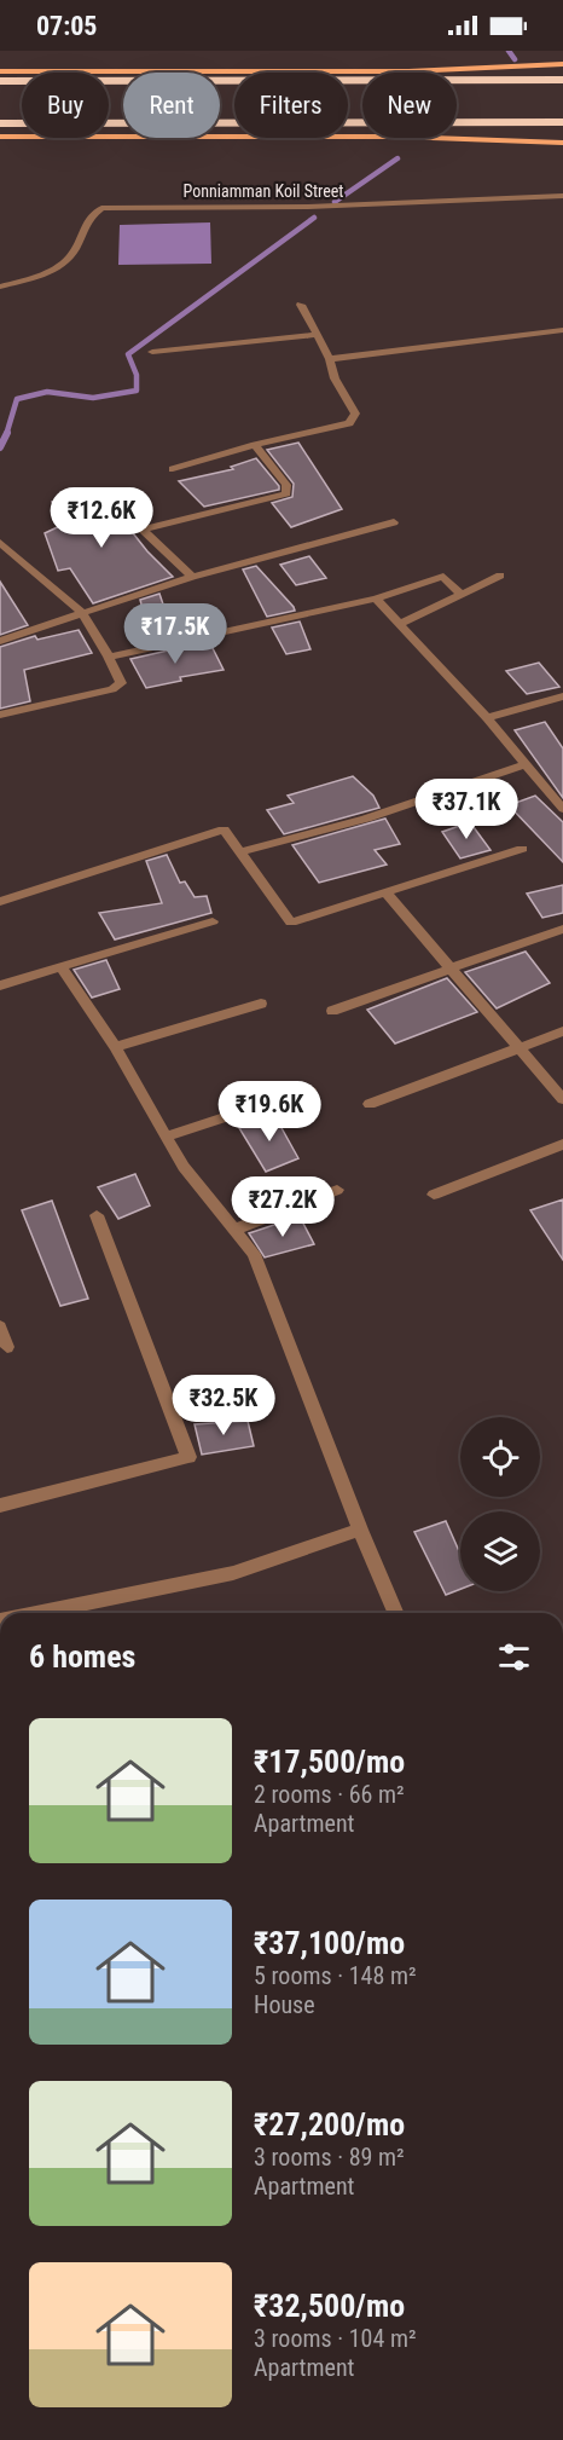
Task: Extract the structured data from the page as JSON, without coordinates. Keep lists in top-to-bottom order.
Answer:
{
  "streets": {
    "street": ["Ponniamman Koil Street"]
  },
  "page": {
    "status": "07:05",
    "chip": [
      "Buy",
      "Rent",
      "Filters",
      "New"
    ],
    "price": [
      "₹12.6K",
      "₹17.5K",
      "₹37.1K",
      "₹19.6K",
      "₹27.2K",
      "₹32.5K"
    ],
    "heading": "6 homes",
    "list": [
      {
        "name": "₹17,500/mo",
        "note": "2 rooms · 66 m² · Apartment"
      },
      {
        "name": "₹37,100/mo",
        "note": "5 rooms · 148 m² · House"
      },
      {
        "name": "₹27,200/mo",
        "note": "3 rooms · 89 m² · Apartment"
      },
      {
        "name": "₹32,500/mo",
        "note": "3 rooms · 104 m² · Apartment"
      }
    ]
  }
}
